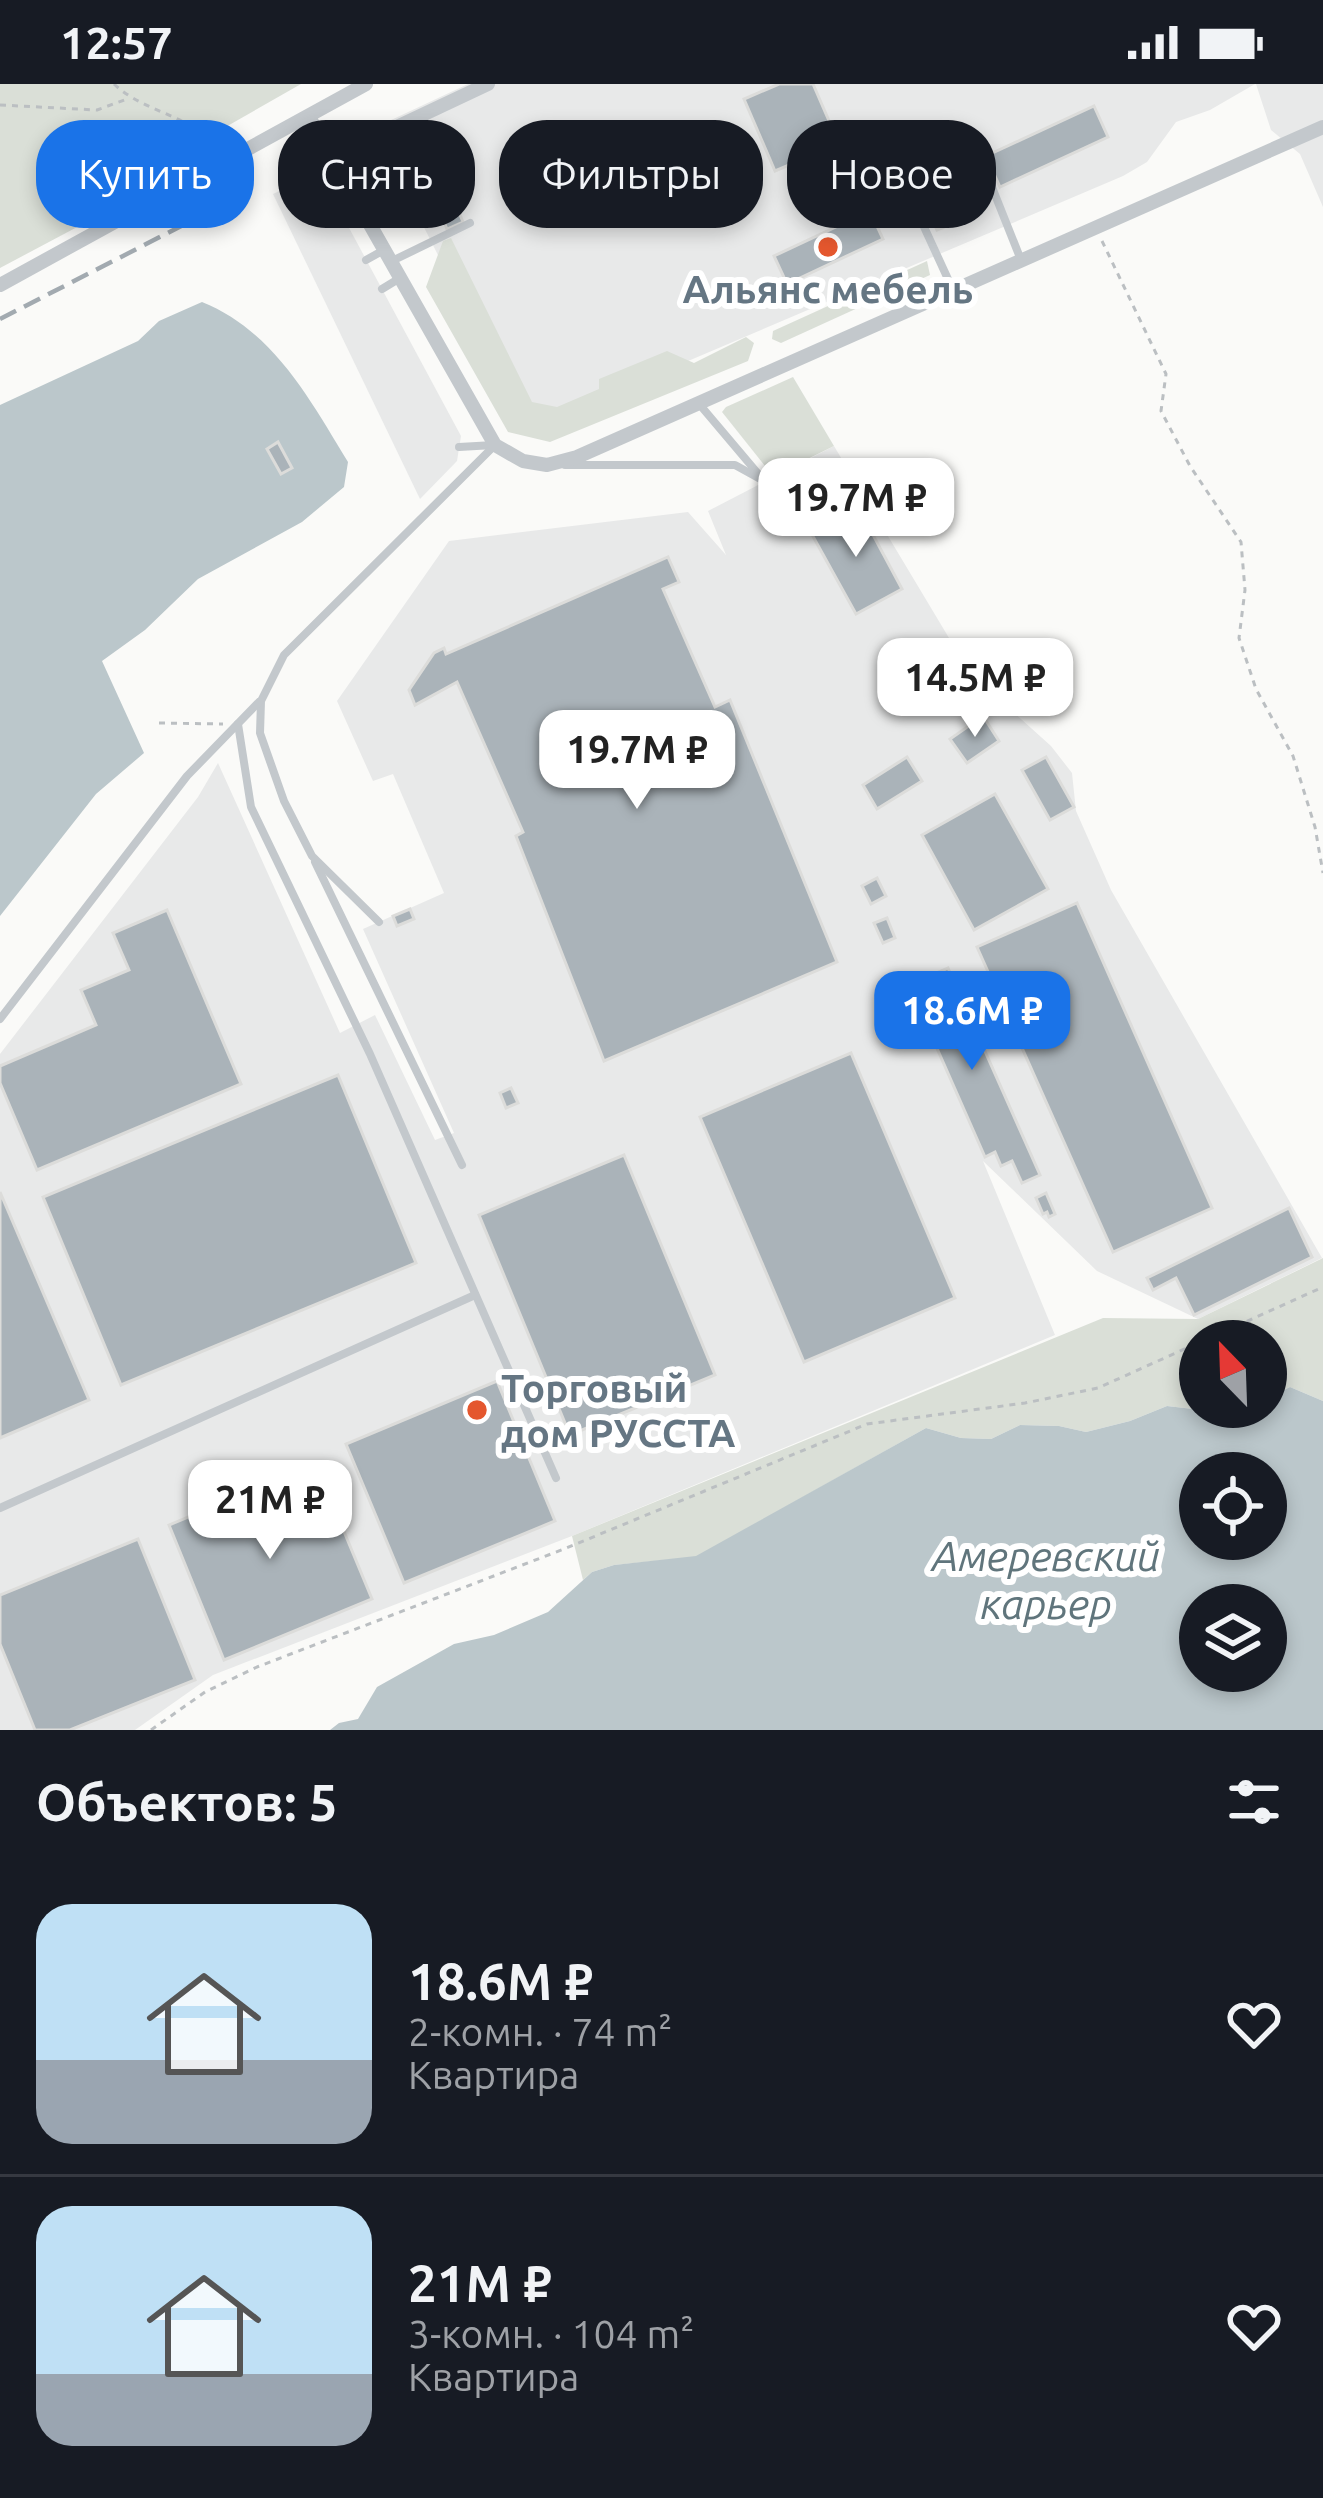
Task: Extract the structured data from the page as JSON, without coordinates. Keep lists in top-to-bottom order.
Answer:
{
  "water": ["Амеревский карьер"],
  "places": ["Альянс мебель", "Торговый дом РУССТА"],
  "north": "top left",
  "page": {
    "status": "12:57",
    "chip": [
      "Купить",
      "Снять",
      "Фильтры",
      "Новое"
    ],
    "price": [
      "19.7M ₽",
      "14.5M ₽",
      "19.7M ₽",
      "18.6M ₽",
      "21M ₽"
    ],
    "heading": "Объектов: 5",
    "list": [
      {
        "name": "18.6M ₽",
        "note": "2-комн. · 74 m² · Квартира"
      },
      {
        "name": "21M ₽",
        "note": "3-комн. · 104 m² · Квартира"
      }
    ]
  }
}
